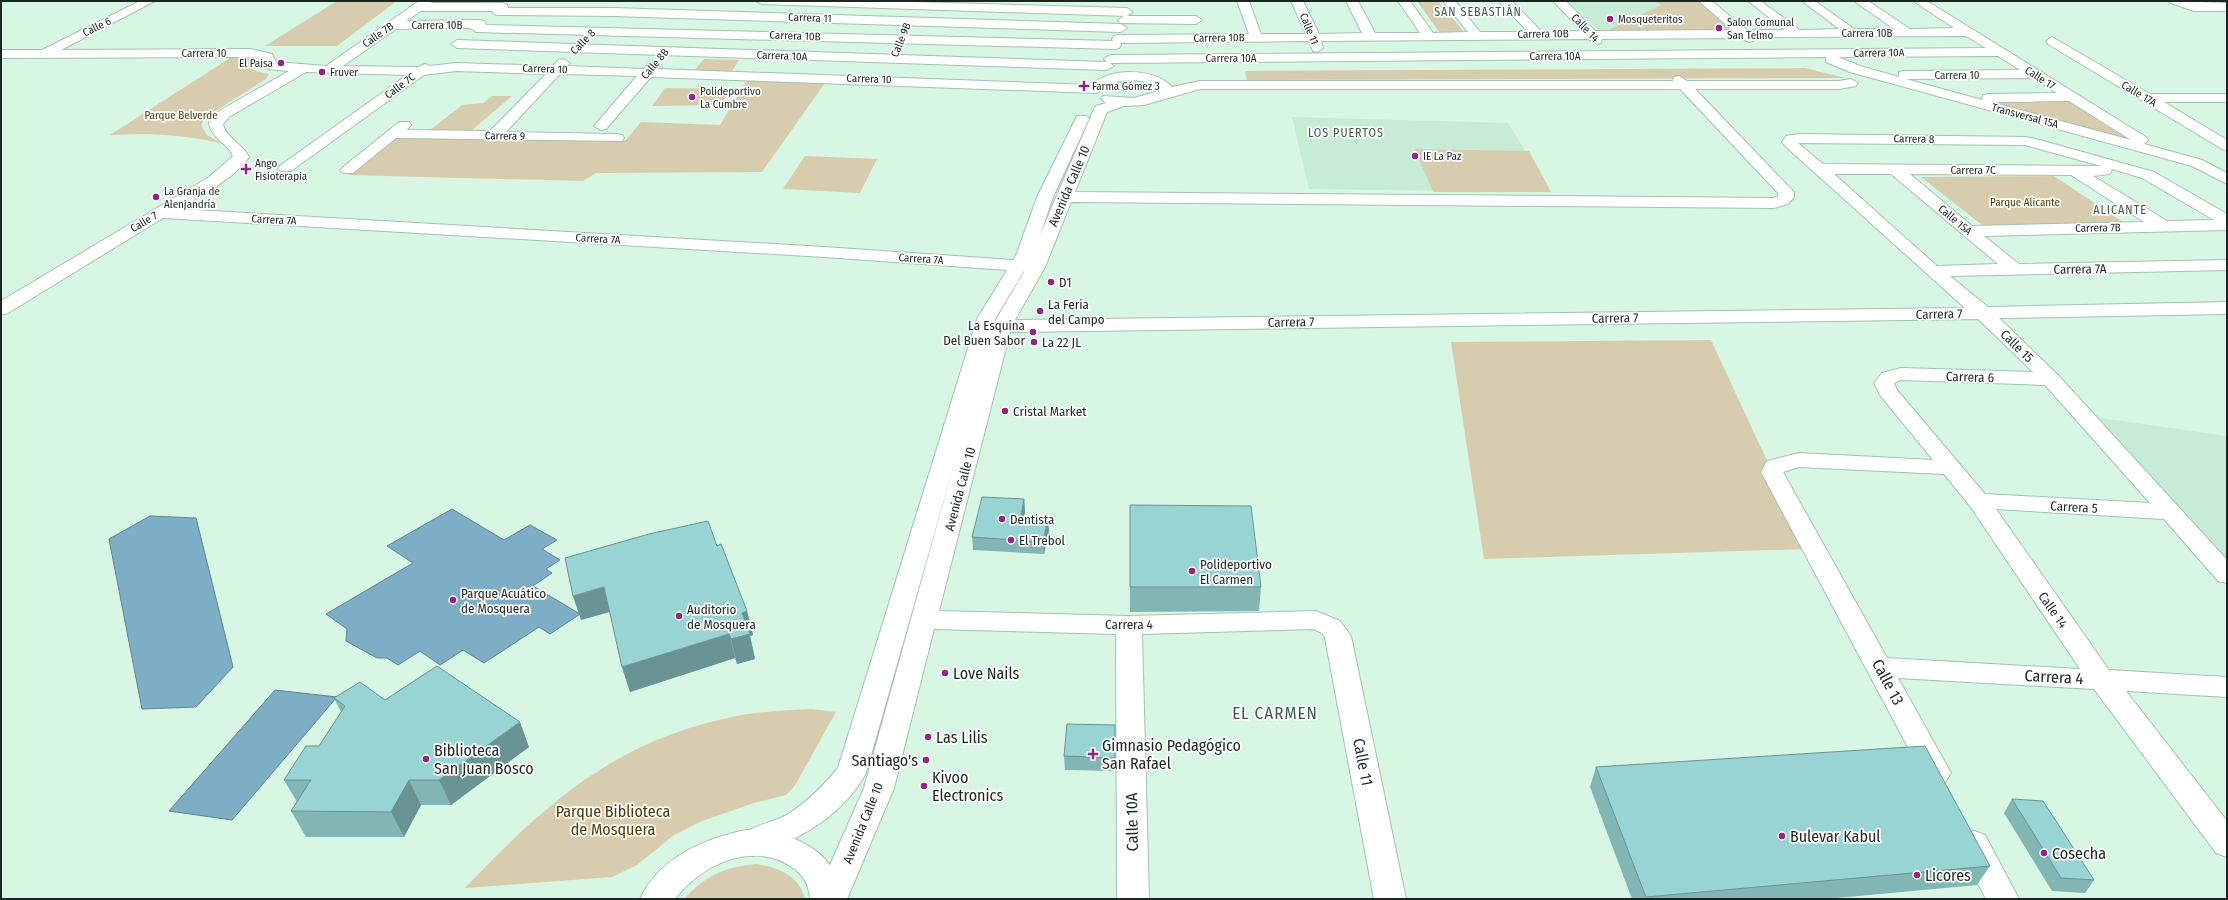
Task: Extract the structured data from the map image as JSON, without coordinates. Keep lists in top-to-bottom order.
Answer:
{
  "streets": {
    "street": [
      "Carrera 11",
      "Carrera 10B",
      "Calle 6",
      "Calle 14",
      "Calle 11",
      "Calle 7B",
      "Calle 9B",
      "Calle 8",
      "Carrera 10",
      "Carrera 10A",
      "Calle 8B",
      "Calle 17",
      "Calle 7C",
      "Calle 17A",
      "Transversal 15A",
      "Carrera 9",
      "Carrera 8",
      "Carrera 7C",
      "Avenida Calle 10",
      "Carrera 7A",
      "Calle 15A",
      "Calle 7",
      "Carrera 7B",
      "Carrera 7",
      "Calle 15",
      "Carrera 6",
      "Carrera 5",
      "Carrera 4",
      "Calle 13",
      "Calle 10A"
    ]
  },
  "crossings": [
    ["Carrera 11", "Carrera 10B"],
    ["Carrera 11", "Calle 7B"],
    ["Carrera 11", "Calle 9B"],
    ["Carrera 11", "Calle 8"],
    ["Carrera 11", "Calle 8B"],
    ["Carrera 11", "Calle 7C"],
    ["Carrera 11", "Avenida Calle 10"],
    ["Carrera 10B", "Calle 14"],
    ["Carrera 10B", "Calle 11"],
    ["Carrera 10B", "Calle 7B"],
    ["Carrera 10B", "Calle 9B"],
    ["Carrera 10B", "Calle 8"],
    ["Carrera 10B", "Calle 8B"],
    ["Carrera 10B", "Calle 17"],
    ["Carrera 10B", "Calle 7C"],
    ["Carrera 10B", "Avenida Calle 10"],
    ["Calle 6", "Carrera 10"],
    ["Calle 14", "Carrera 10A"],
    ["Calle 14", "Carrera 6"],
    ["Calle 14", "Carrera 5"],
    ["Calle 14", "Carrera 4"],
    ["Calle 14", "Calle 13"],
    ["Calle 11", "Carrera 10A"],
    ["Calle 11", "Carrera 4"],
    ["Calle 7B", "Carrera 10"],
    ["Calle 9B", "Carrera 10"],
    ["Calle 9B", "Carrera 10A"],
    ["Calle 8", "Carrera 10"],
    ["Calle 8", "Carrera 10A"],
    ["Calle 8", "Carrera 9"],
    ["Carrera 10", "Calle 8B"],
    ["Carrera 10", "Calle 17"],
    ["Carrera 10", "Calle 7C"],
    ["Carrera 10", "Transversal 15A"],
    ["Carrera 10", "Avenida Calle 10"],
    ["Carrera 10", "Calle 7"],
    ["Carrera 10A", "Calle 8B"],
    ["Carrera 10A", "Calle 17"],
    ["Carrera 10A", "Calle 7C"],
    ["Carrera 10A", "Transversal 15A"],
    ["Carrera 10A", "Avenida Calle 10"],
    ["Calle 17", "Transversal 15A"],
    ["Carrera 8", "Carrera 7C"],
    ["Carrera 8", "Calle 15"],
    ["Carrera 7C", "Calle 15A"],
    ["Carrera 7C", "Calle 15"],
    ["Avenida Calle 10", "Carrera 7A"],
    ["Avenida Calle 10", "Carrera 7"],
    ["Avenida Calle 10", "Carrera 4"],
    ["Carrera 7A", "Calle 15A"],
    ["Carrera 7A", "Calle 7"],
    ["Carrera 7A", "Calle 15"],
    ["Calle 15A", "Carrera 7B"],
    ["Carrera 7", "Calle 15"],
    ["Calle 15", "Carrera 6"],
    ["Calle 15", "Carrera 5"],
    ["Carrera 4", "Calle 13"],
    ["Carrera 4", "Calle 10A"]
  ],
  "districts": [
    "SAN SEBASTIÁN",
    "LOS PUERTOS",
    "ALICANTE",
    "EL CARMEN"
  ],
  "parks": ["Parque Belverde", "Parque Alicante", "Parque Biblioteca de Mosquera"],
  "places": {
    "other": [
      "Mosqueteritos",
      "Salon Comunal San Telmo",
      "El Paisa",
      "Fruver",
      "Polideportivo La Cumbre",
      "IE La Paz",
      "La Granja de Alenjandría",
      "D1",
      "La Feria del Campo",
      "La Esquina Del Buen Sabor",
      "La 22 JL",
      "Cristal Market",
      "Dentista",
      "El Trebol",
      "Polideportivo El Carmen",
      "Parque Acuático de Mosquera",
      "Auditorio de Mosquera",
      "Love Nails",
      "Las Lilis",
      "Biblioteca San Juan Bosco",
      "Santiago's",
      "Kivoo Electronics",
      "Bulevar Kabul",
      "Cosecha",
      "Licores"
    ],
    "health": ["Farma Gómez 3", "Ango Fisioterapia", "Gimnasio Pedagógico San Rafael"]
  }
}
